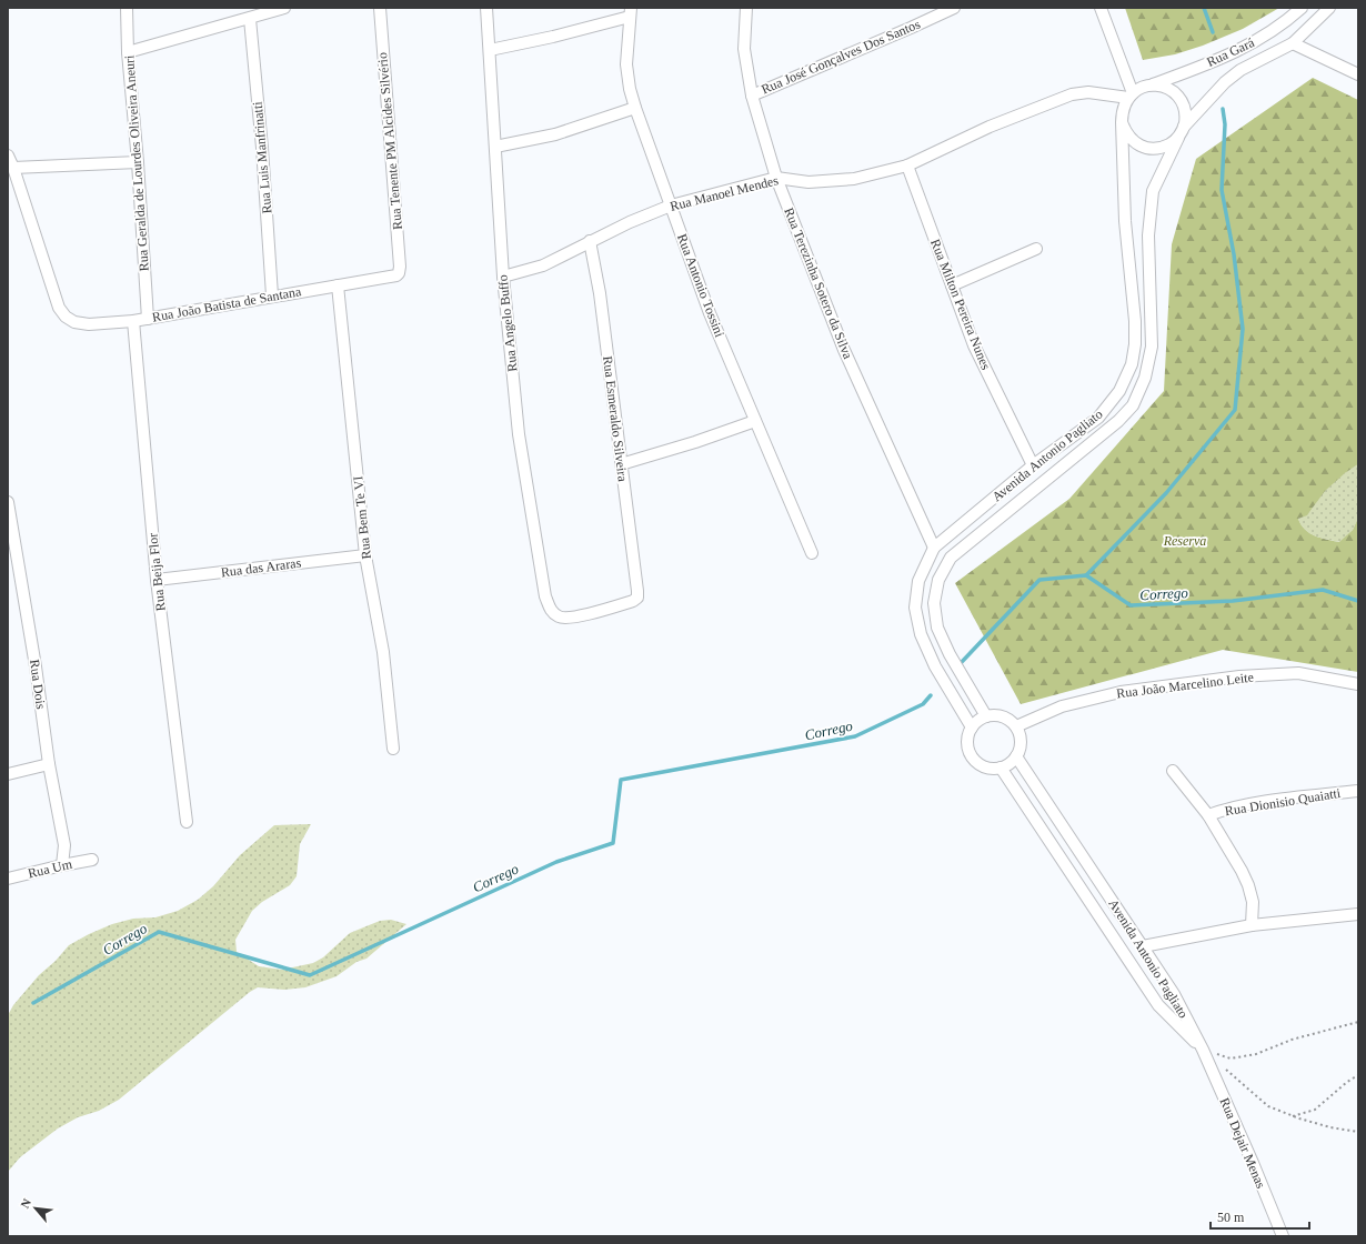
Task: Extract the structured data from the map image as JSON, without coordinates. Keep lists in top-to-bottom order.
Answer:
{
  "streets": {
    "street": [
      "Rua Gará",
      "Rua José Gonçalves Dos Santos",
      "Rua Tenente PM Alcides Silvério",
      "Rua Luis Manfrinatti",
      "Rua Geralda de Lourdes Oliveira Aneuri",
      "Rua Manoel Mendes",
      "Rua Terezinha Sotero da Silva",
      "Rua Antonio Tossini",
      "Rua João Batista de Santana",
      "Rua Milton Pereira Nunes",
      "Rua Angelo Buffo",
      "Rua Esmeraldo Silveira",
      "Avenida Antonio Pagliato",
      "Rua Bem Te VI",
      "Rua das Araras",
      "Rua Beija Flor",
      "Rua Dois",
      "Rua João Marcelino Leite",
      "Rua Dionisio Quaiatti",
      "Rua Um",
      "Rua Dejair Menas"
    ]
  },
  "crossings": [
    ["Rua Gará", "Rua Manoel Mendes"],
    ["Rua Gará", "Avenida Antonio Pagliato"],
    ["Rua José Gonçalves Dos Santos", "Rua Terezinha Sotero da Silva"],
    ["Rua Tenente PM Alcides Silvério", "Rua João Batista de Santana"],
    ["Rua Luis Manfrinatti", "Rua João Batista de Santana"],
    ["Rua Geralda de Lourdes Oliveira Aneuri", "Rua João Batista de Santana"],
    ["Rua Manoel Mendes", "Rua Terezinha Sotero da Silva"],
    ["Rua Manoel Mendes", "Rua Antonio Tossini"],
    ["Rua Manoel Mendes", "Rua Milton Pereira Nunes"],
    ["Rua Manoel Mendes", "Rua Angelo Buffo"],
    ["Rua Manoel Mendes", "Rua Esmeraldo Silveira"],
    ["Rua Manoel Mendes", "Avenida Antonio Pagliato"],
    ["Rua Terezinha Sotero da Silva", "Avenida Antonio Pagliato"],
    ["Rua João Batista de Santana", "Rua Bem Te VI"],
    ["Rua João Batista de Santana", "Rua Beija Flor"],
    ["Rua Milton Pereira Nunes", "Avenida Antonio Pagliato"],
    ["Rua Angelo Buffo", "Rua Esmeraldo Silveira"],
    ["Avenida Antonio Pagliato", "Rua João Marcelino Leite"],
    ["Avenida Antonio Pagliato", "Rua Dejair Menas"],
    ["Rua Bem Te VI", "Rua das Araras"],
    ["Rua das Araras", "Rua Beija Flor"],
    ["Rua Dois", "Rua Um"]
  ],
  "water": ["Corrego"],
  "parks": ["Reserva"],
  "scale_bar": "50 m",
  "north": "top left"
}
